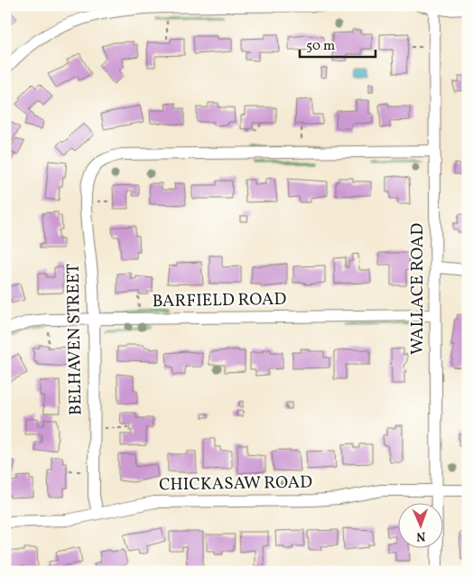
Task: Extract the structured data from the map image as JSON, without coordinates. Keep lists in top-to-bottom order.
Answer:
{
  "streets": {
    "street": [
      "WALLACE ROAD",
      "BARFIELD ROAD",
      "BELHAVEN STREET",
      "CHICKASAW ROAD"
    ]
  },
  "crossings": [
    ["WALLACE ROAD", "BARFIELD ROAD"],
    ["WALLACE ROAD", "BELHAVEN STREET"],
    ["WALLACE ROAD", "CHICKASAW ROAD"],
    ["BARFIELD ROAD", "BELHAVEN STREET"],
    ["BELHAVEN STREET", "CHICKASAW ROAD"]
  ],
  "scale_bar": "50 m",
  "north": "bottom"
}
